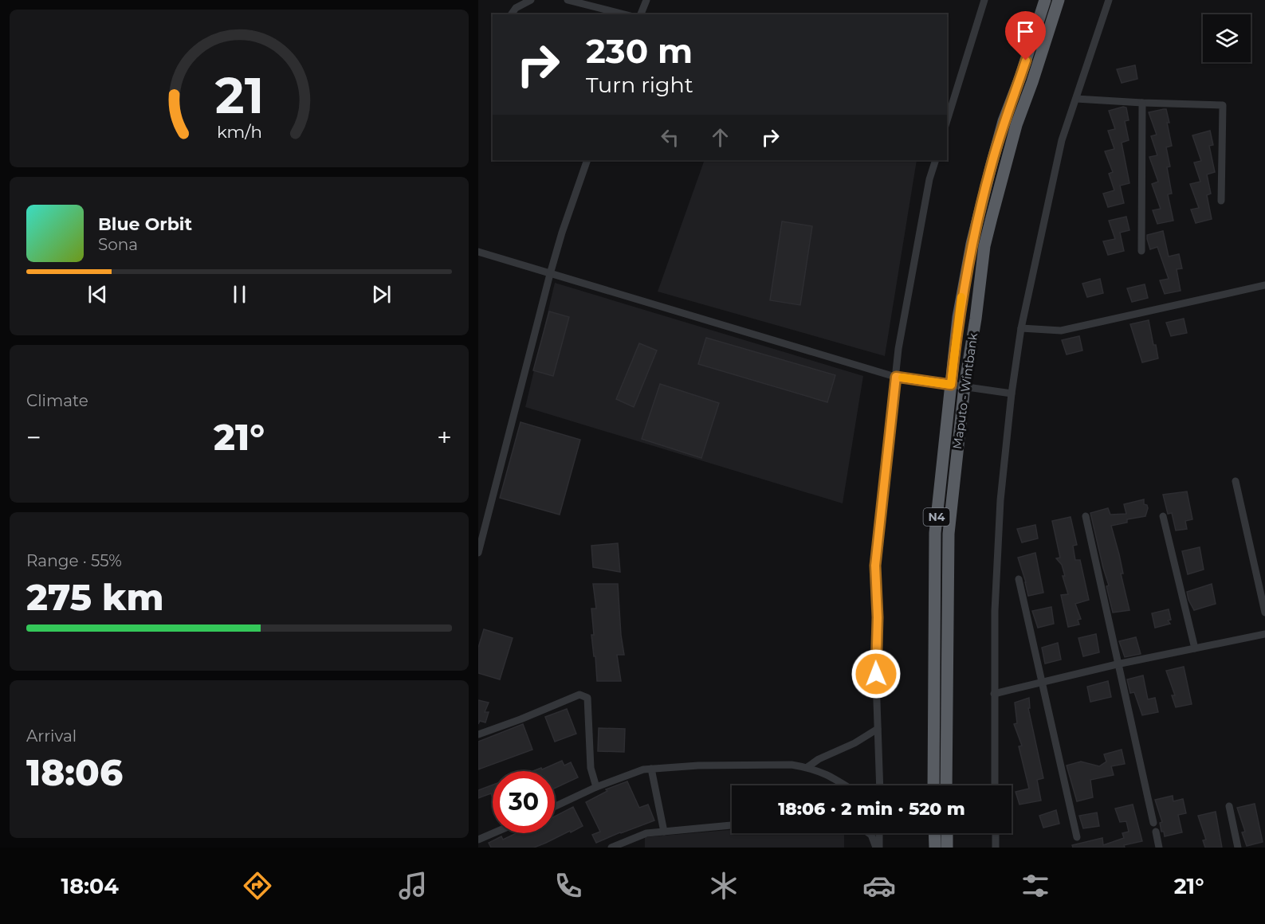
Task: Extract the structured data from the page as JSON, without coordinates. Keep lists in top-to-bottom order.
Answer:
{
  "streets": {
    "highway": ["Maputo - Wintbank", "N4"]
  },
  "page": {
    "turn": ["230 m", "Turn right"],
    "song": ["Blue Orbit", "Sona"],
    "tile": [
      "Climate",
      ["Range · 55%", "275 km"],
      ["Arrival", "18:06"]
    ],
    "heat": ["−", "21°", "+"],
    "limit": "30",
    "trip": "18:06 · 2 min · 520 m",
    "tabs": ["18:04", "21°"],
    "gauge": ["21", "km/h"]
  }
}
